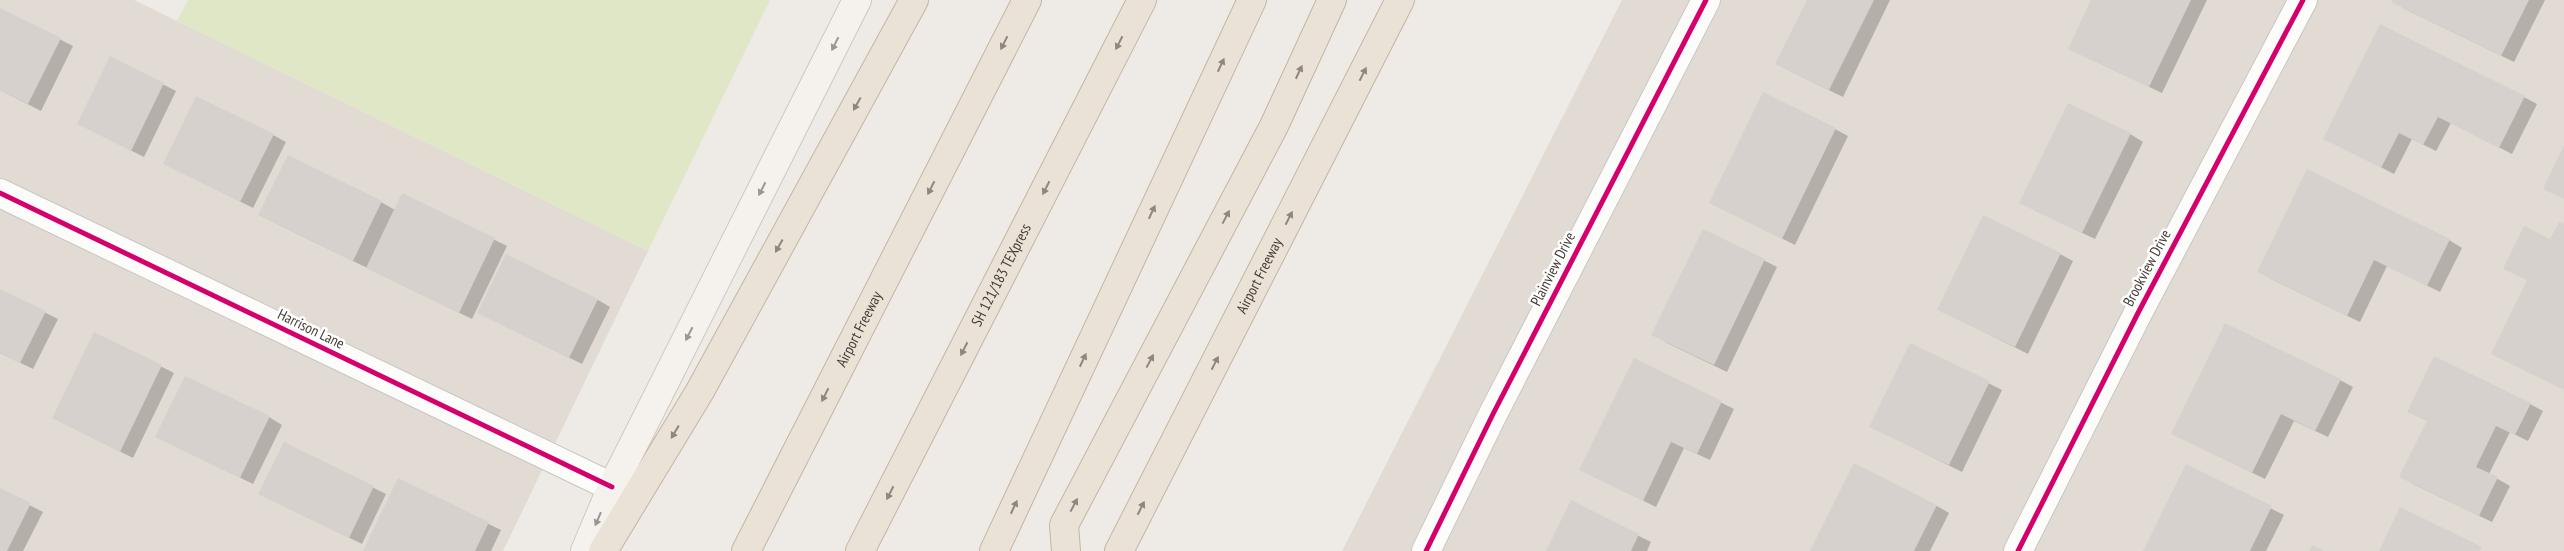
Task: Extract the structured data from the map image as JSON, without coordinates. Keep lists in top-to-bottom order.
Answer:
{
  "streets": {
    "highway": ["SH 121/183 TEXpress", "Airport Freeway"],
    "street": ["Brookview Drive", "Plainview Drive", "Harrison Lane"]
  }
}
